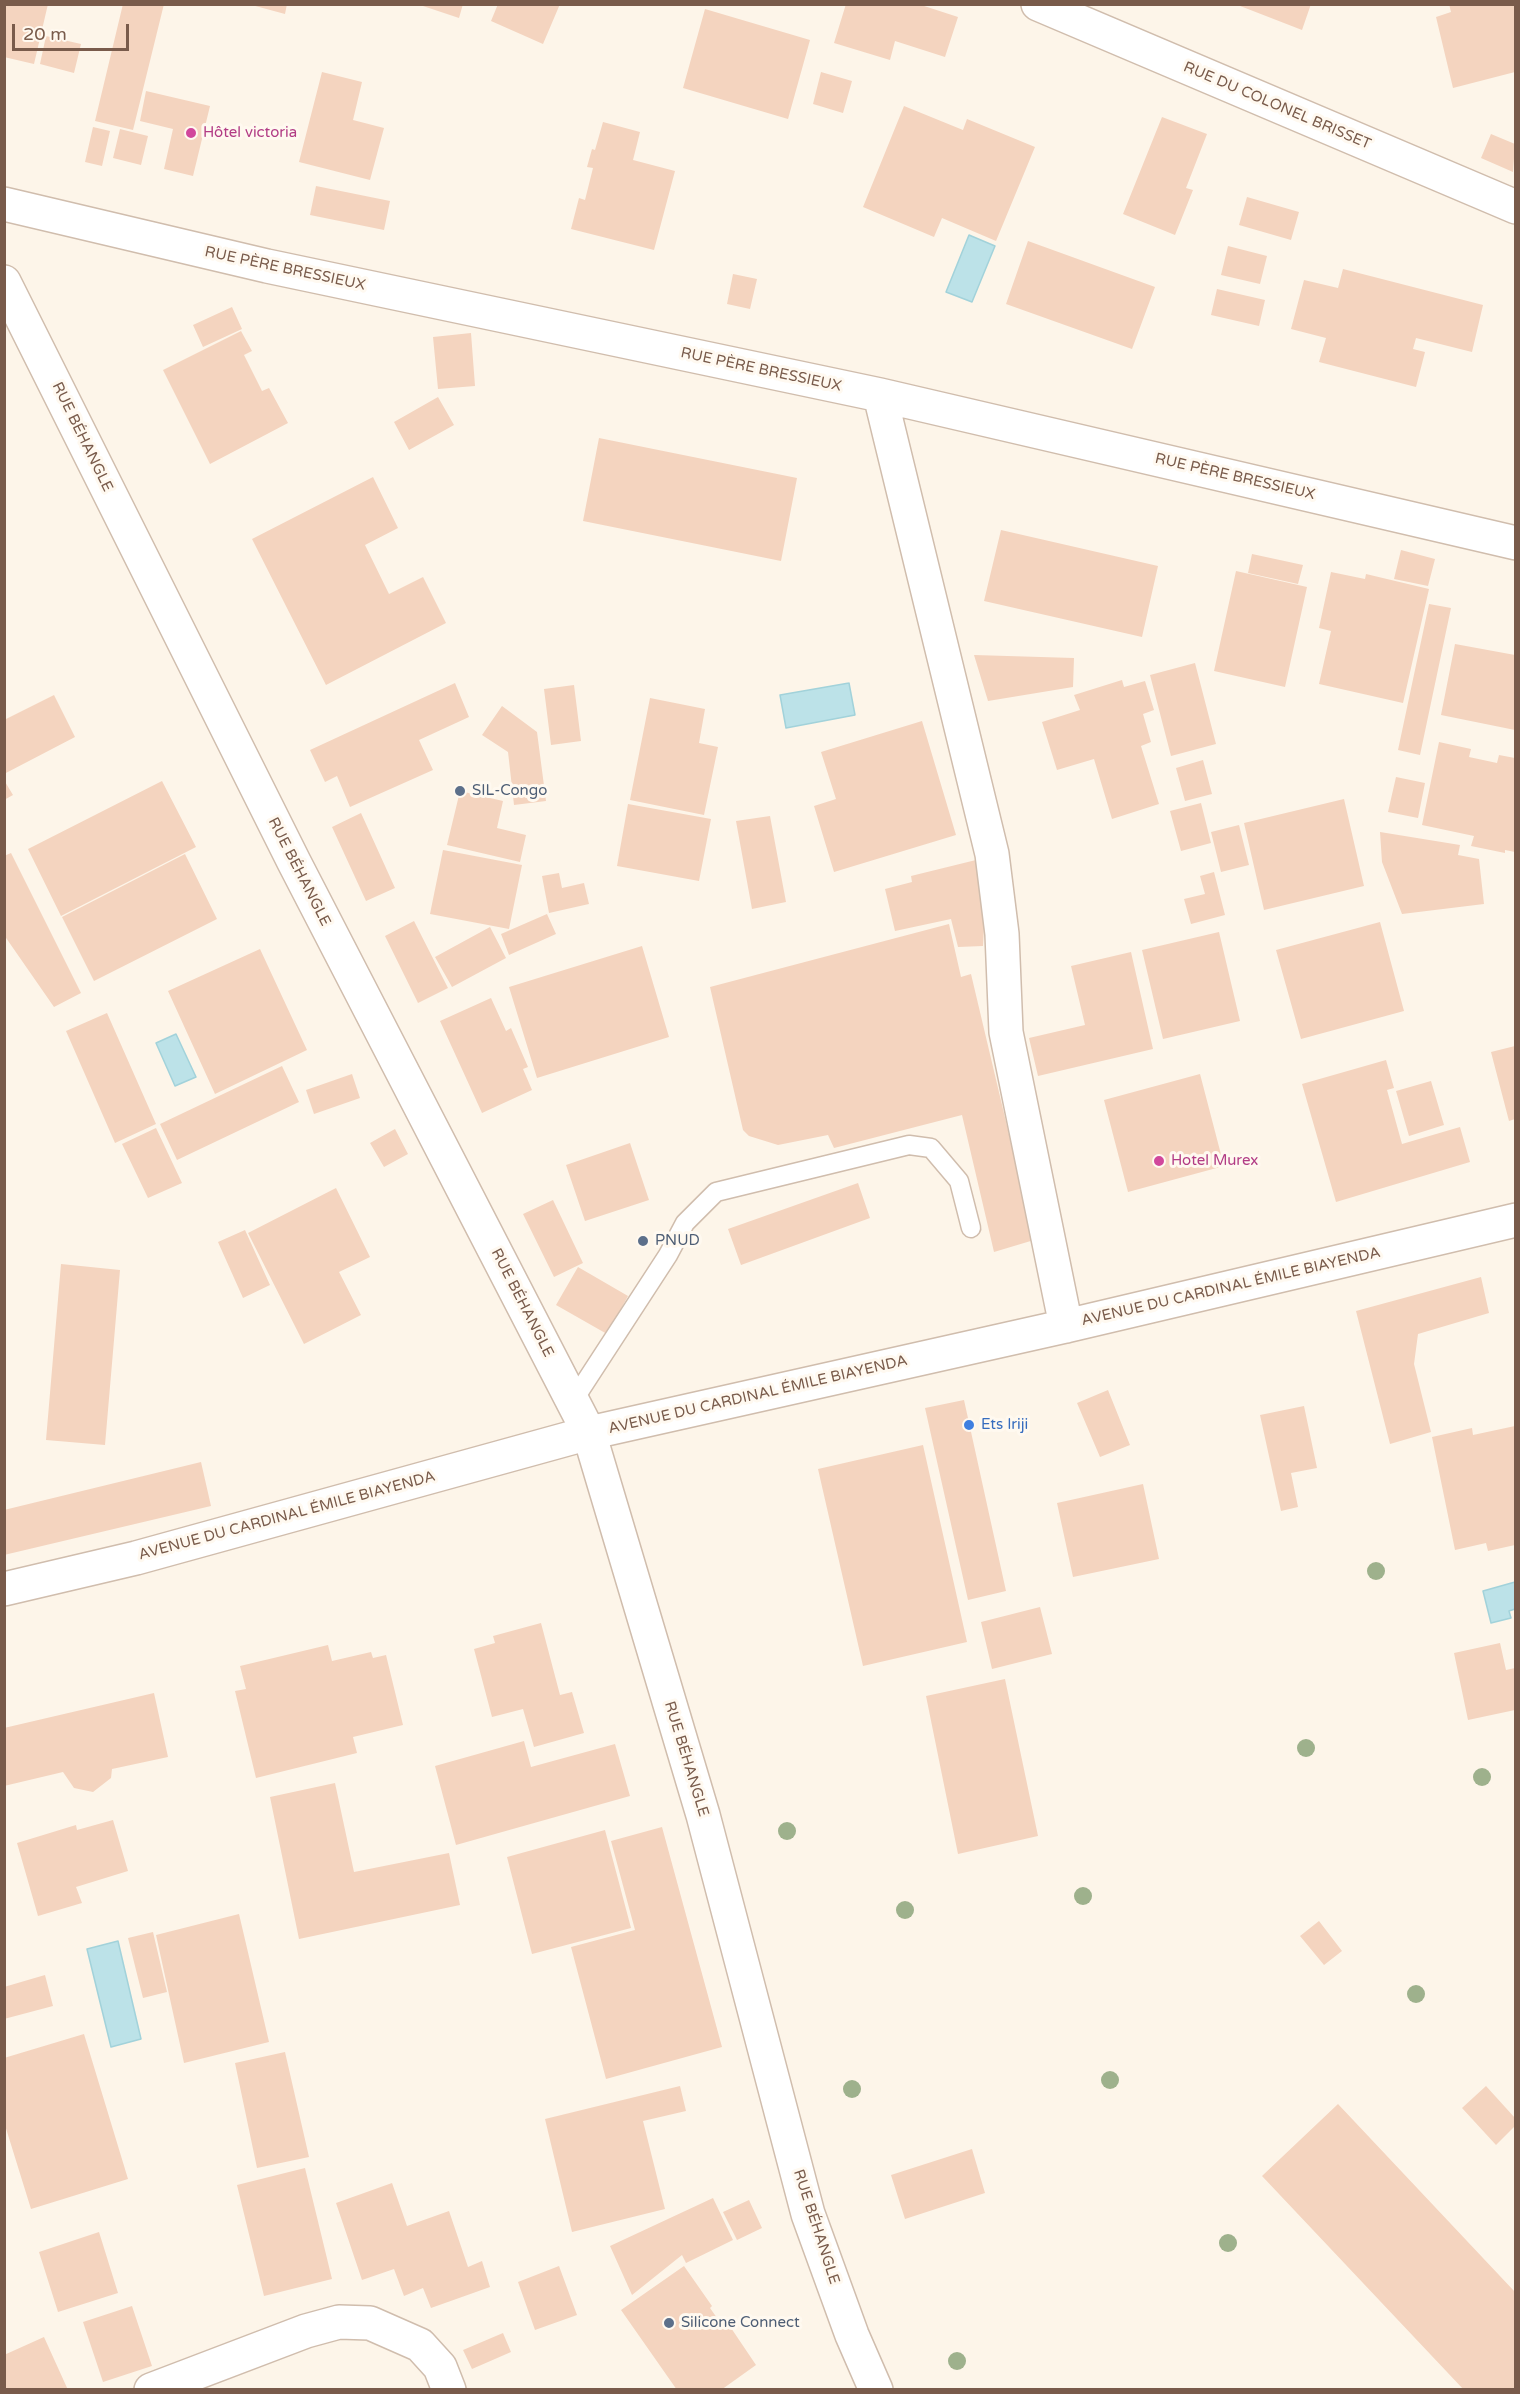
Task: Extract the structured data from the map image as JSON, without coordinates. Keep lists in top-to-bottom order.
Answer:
{
  "streets": {
    "street": [
      "RUE DU COLONEL BRISSET",
      "RUE PÈRE BRESSIEUX",
      "RUE BÉHANGLE",
      "AVENUE DU CARDINAL ÉMILE BIAYENDA"
    ]
  },
  "crossings": [
    ["RUE BÉHANGLE", "AVENUE DU CARDINAL ÉMILE BIAYENDA"]
  ],
  "places": [
    "Hôtel victoria",
    "SIL-Congo",
    "Hotel Murex",
    "PNUD",
    "Ets Iriji",
    "Silicone Connect"
  ],
  "scale_bar": "20 m"
}
